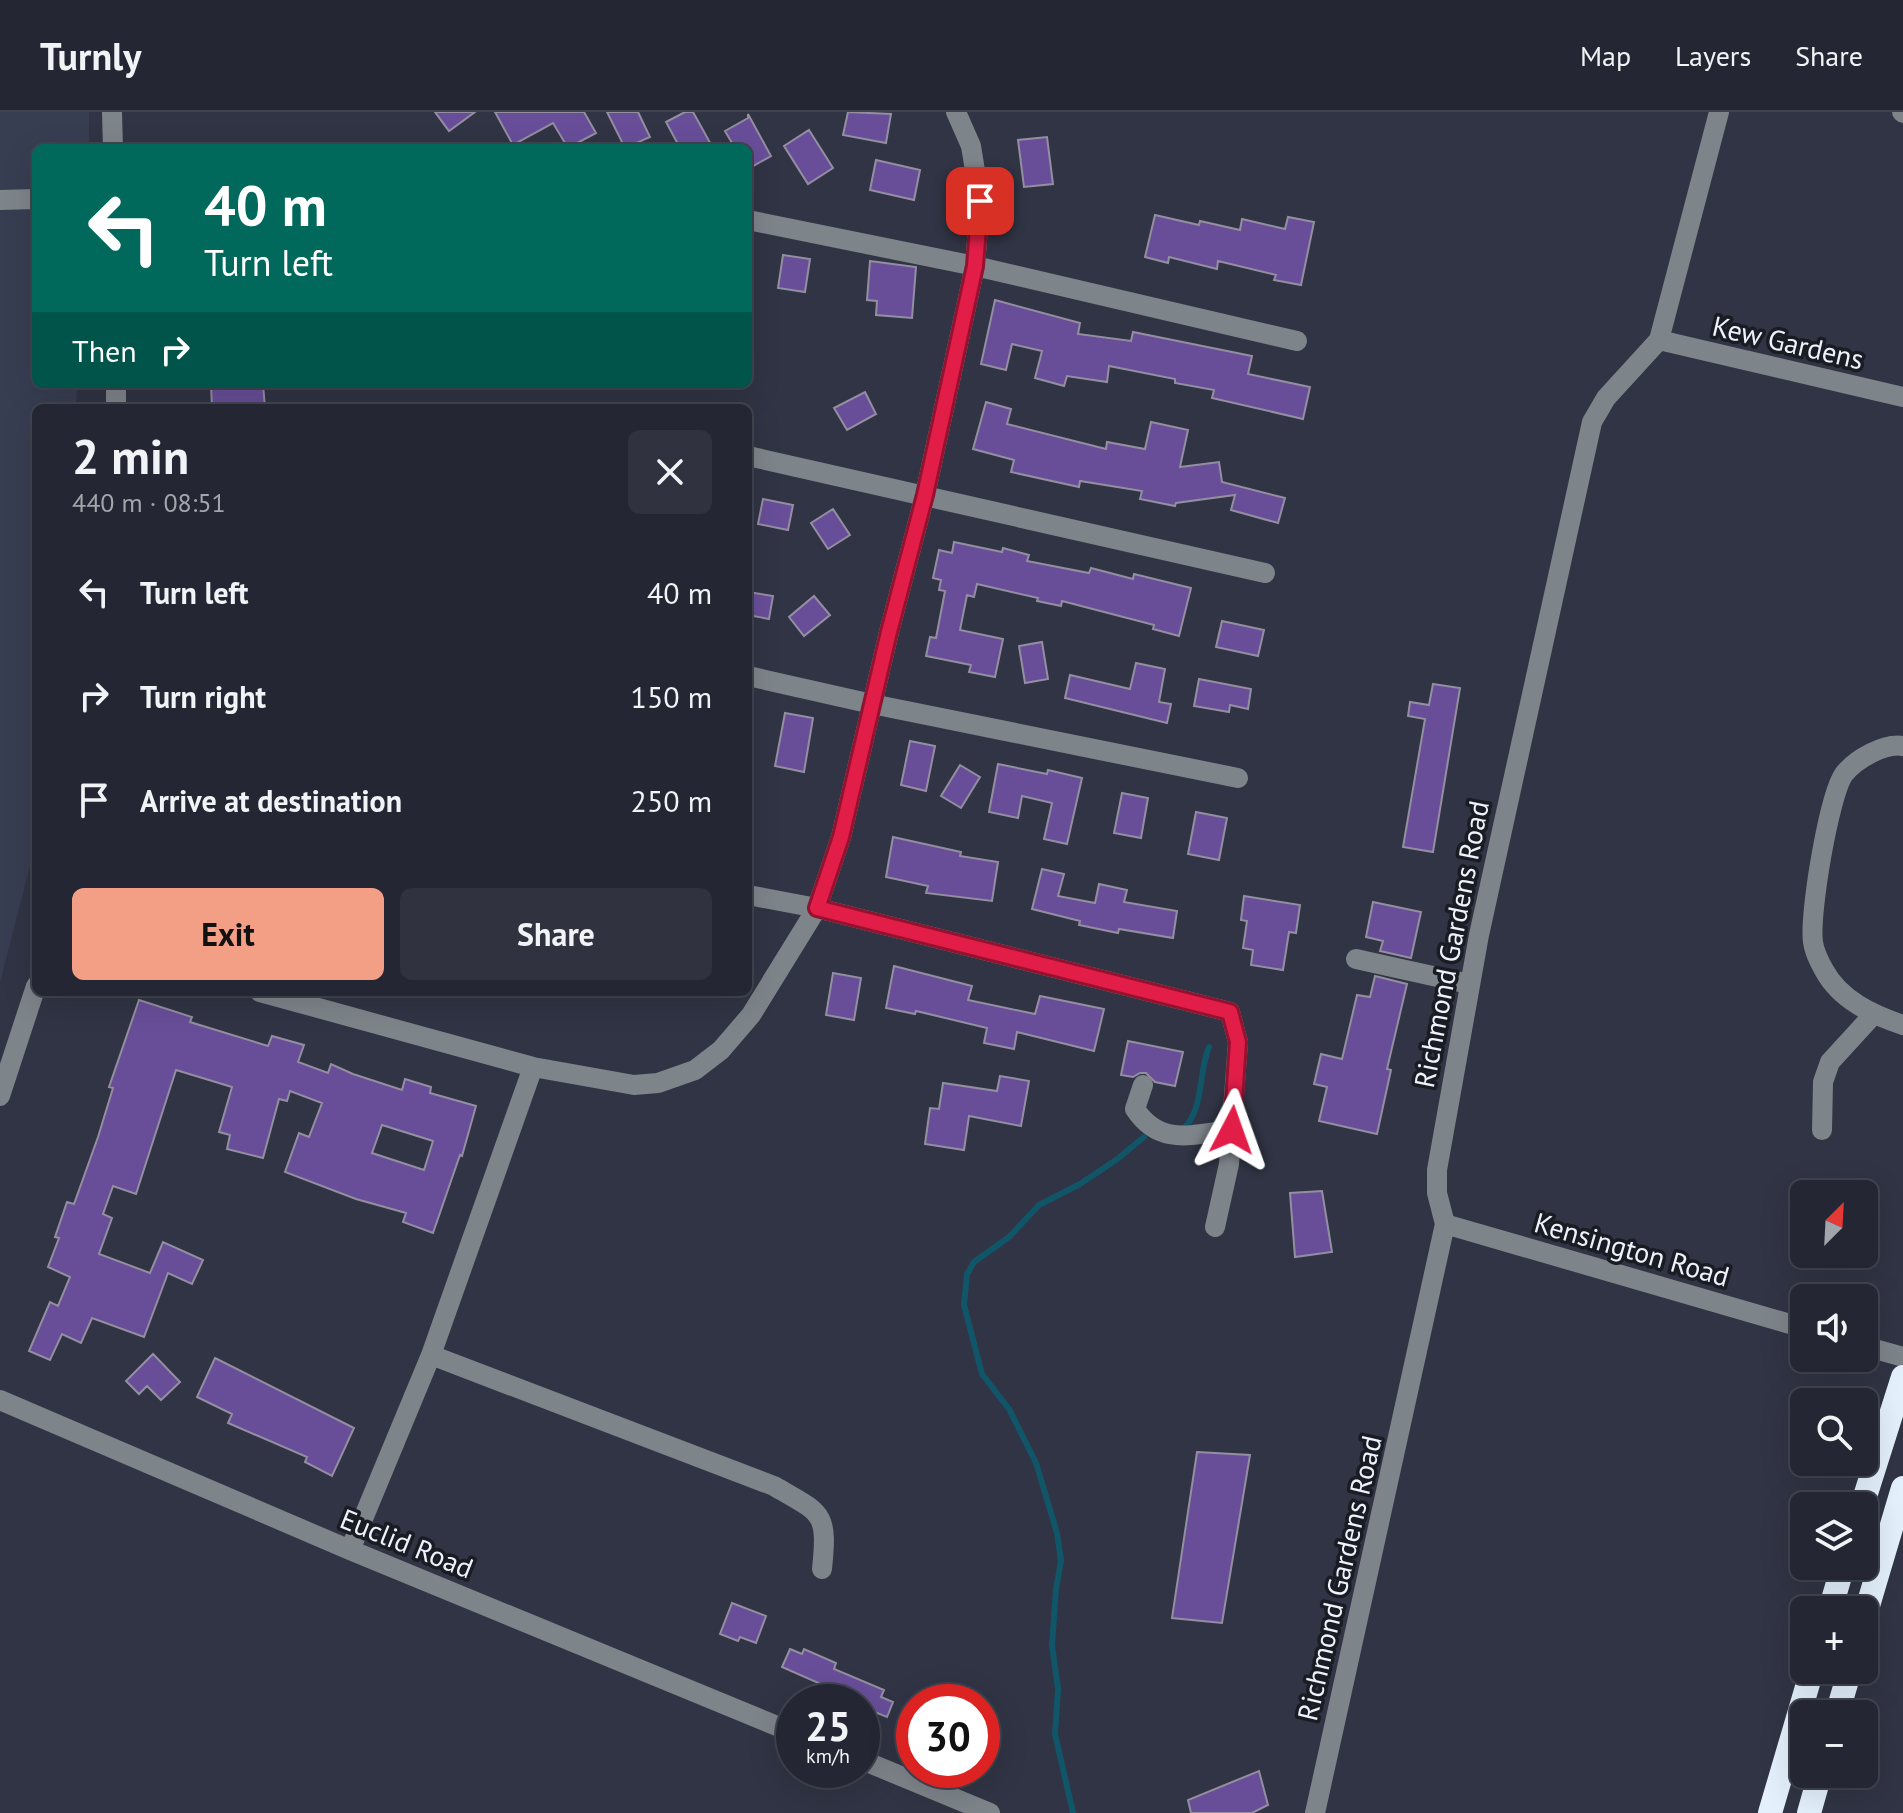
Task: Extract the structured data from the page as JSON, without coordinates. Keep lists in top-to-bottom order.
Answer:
{
  "streets": {
    "street": [
      "Kew Gardens",
      "Richmond Gardens Road",
      "Kensington Road",
      "Euclid Road"
    ]
  },
  "crossings": [
    ["Kew Gardens", "Richmond Gardens Road"],
    ["Richmond Gardens Road", "Kensington Road"]
  ],
  "north": "top right",
  "page": {
    "header": "Turnly",
    "nav": ["Map", "Layers", "Share"],
    "turn": ["40 m", "Turn left"],
    "then": "Then",
    "heading": ["2 min", "440 m · 08:51"],
    "list": [
      {
        "name": "Turn left",
        "value": "40 m"
      },
      {
        "name": "Turn right",
        "value": "150 m"
      },
      {
        "name": "Arrive at destination",
        "value": "250 m"
      }
    ],
    "buttons": ["Exit", "Share"],
    "map_buttons": ["+", "−"],
    "speed": "25 km/h",
    "limit": "30"
  }
}
